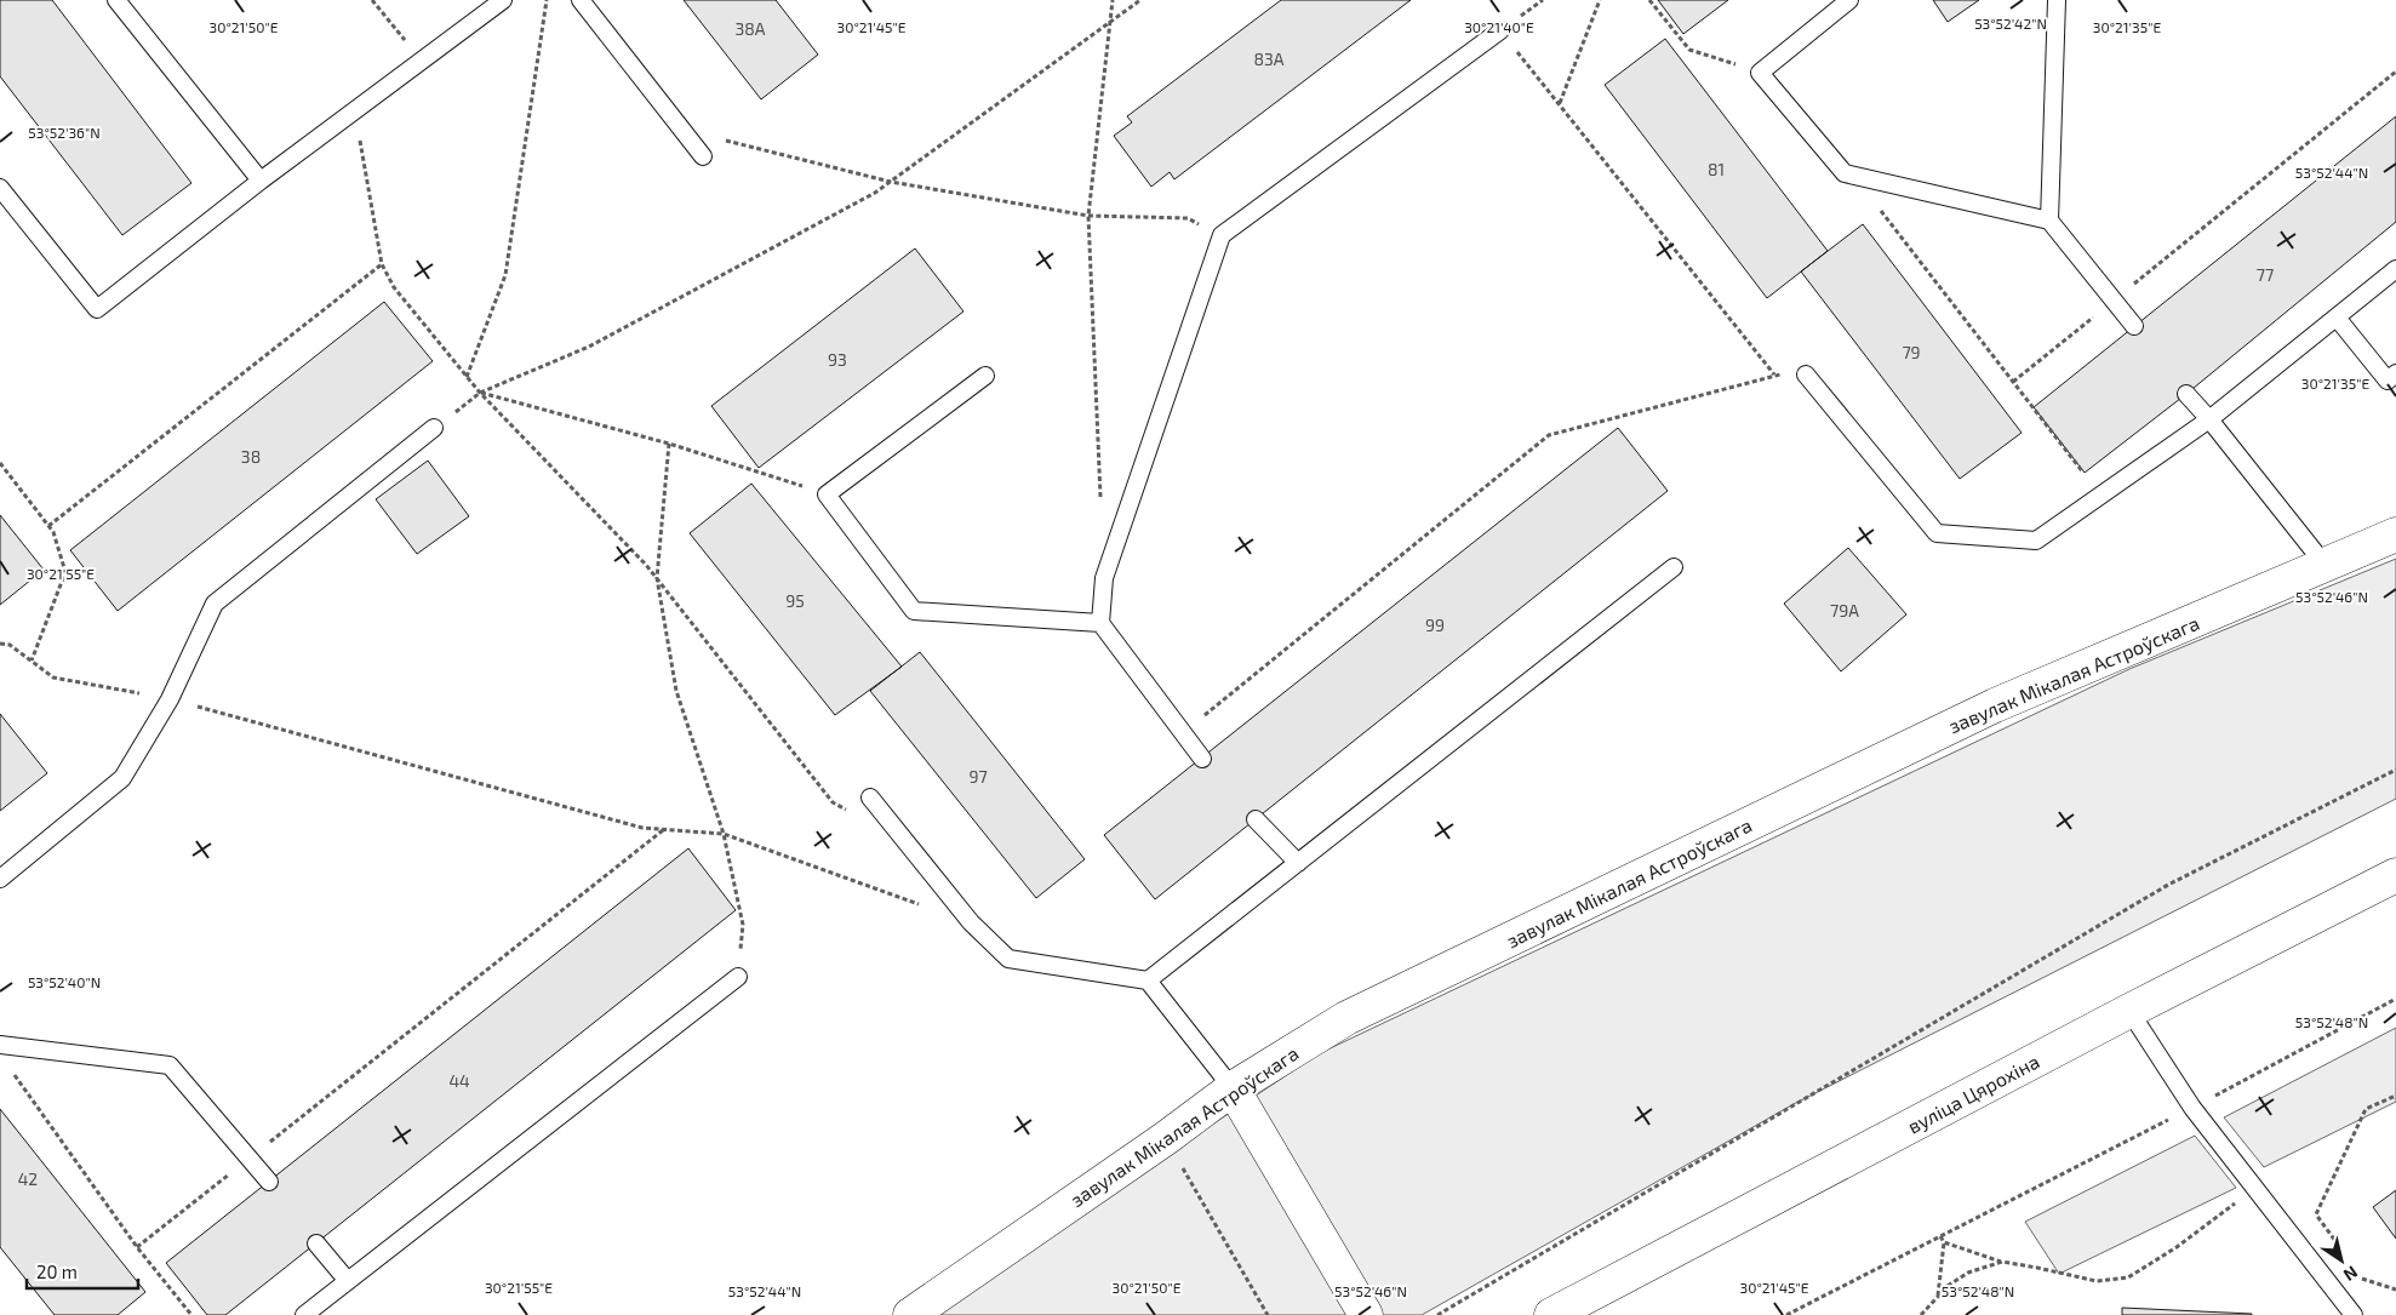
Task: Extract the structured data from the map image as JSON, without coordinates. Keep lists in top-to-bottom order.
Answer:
{
  "streets": {
    "street": ["завулак Мікалая Астроўскага", "вуліца Цярохіна"]
  },
  "house_numbers": [
    "38А",
    "83А",
    "81",
    "77",
    "79",
    "93",
    "38",
    "95",
    "79А",
    "99",
    "97",
    "44",
    "42"
  ],
  "scale_bar": "20 m",
  "north": "bottom right",
  "coordinates": [
    "53°52'42\"N",
    "30°21'50\"E",
    "30°21'45\"E",
    "30°21'40\"E",
    "30°21'35\"E",
    "53°52'36\"N",
    "53°52'44\"N",
    "30°21'55\"E",
    "53°52'46\"N",
    "53°52'40\"N",
    "53°52'48\"N"
  ]
}
